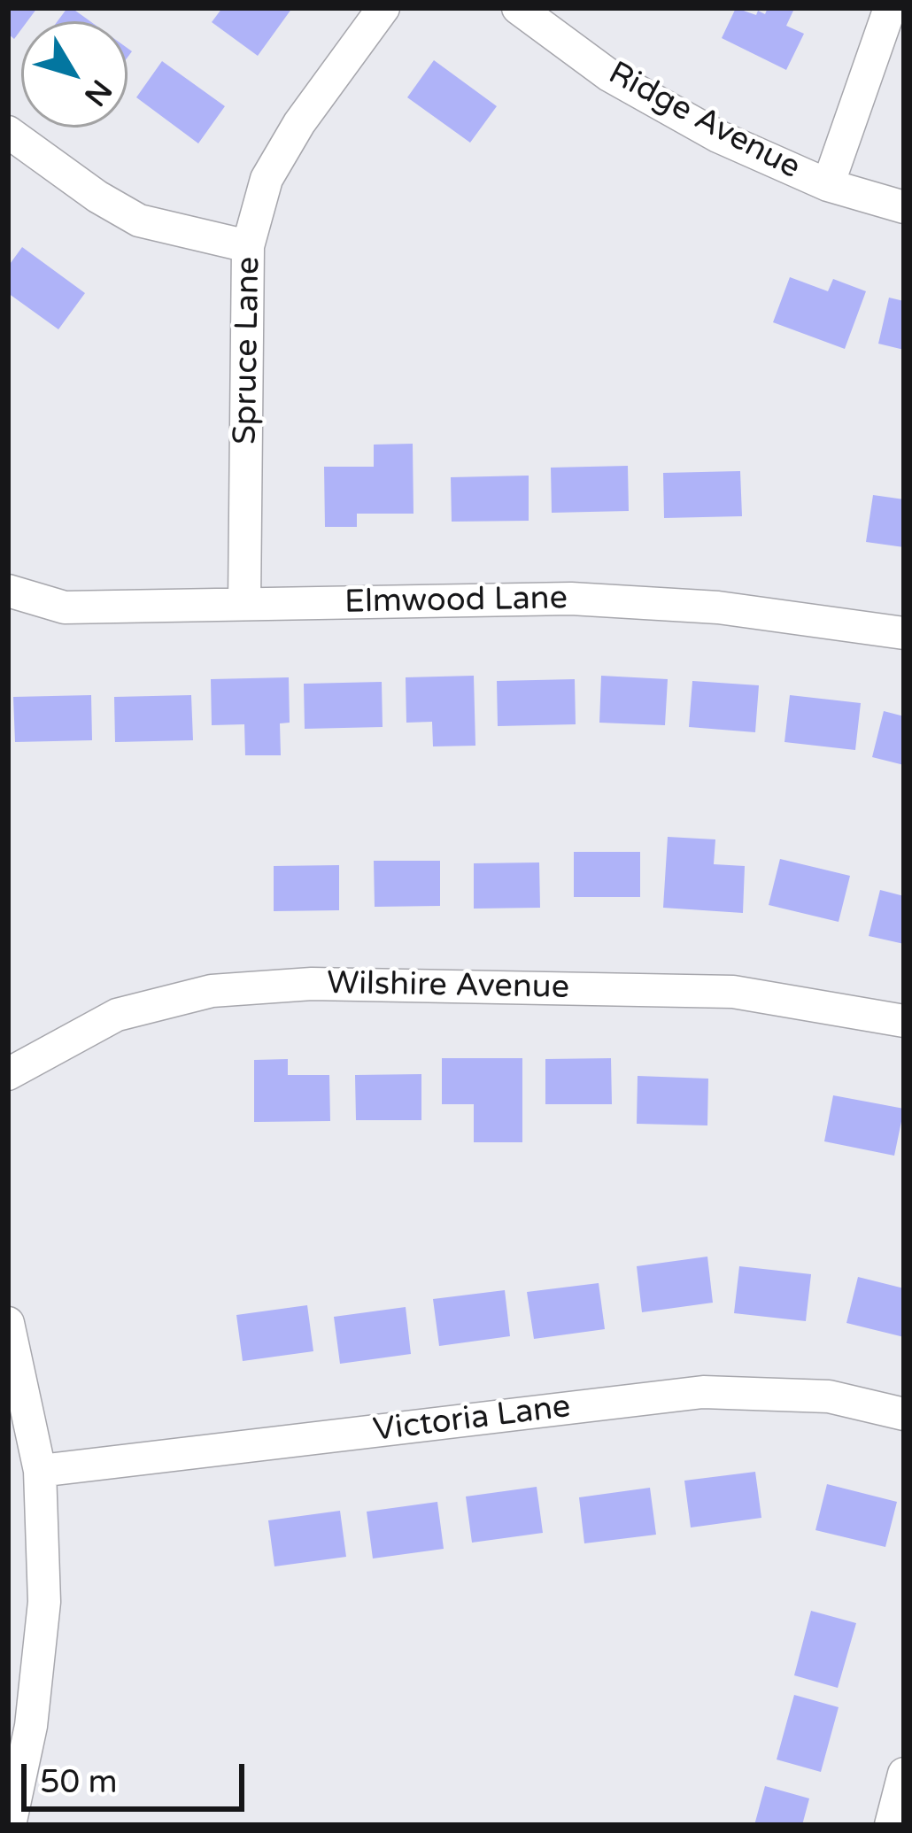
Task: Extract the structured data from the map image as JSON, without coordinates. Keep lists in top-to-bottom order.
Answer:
{
  "streets": {
    "street": [
      "Ridge Avenue",
      "Spruce Lane",
      "Elmwood Lane",
      "Wilshire Avenue",
      "Victoria Lane"
    ]
  },
  "crossings": [
    ["Spruce Lane", "Elmwood Lane"]
  ],
  "scale_bar": "50 m",
  "north": "bottom right"
}
